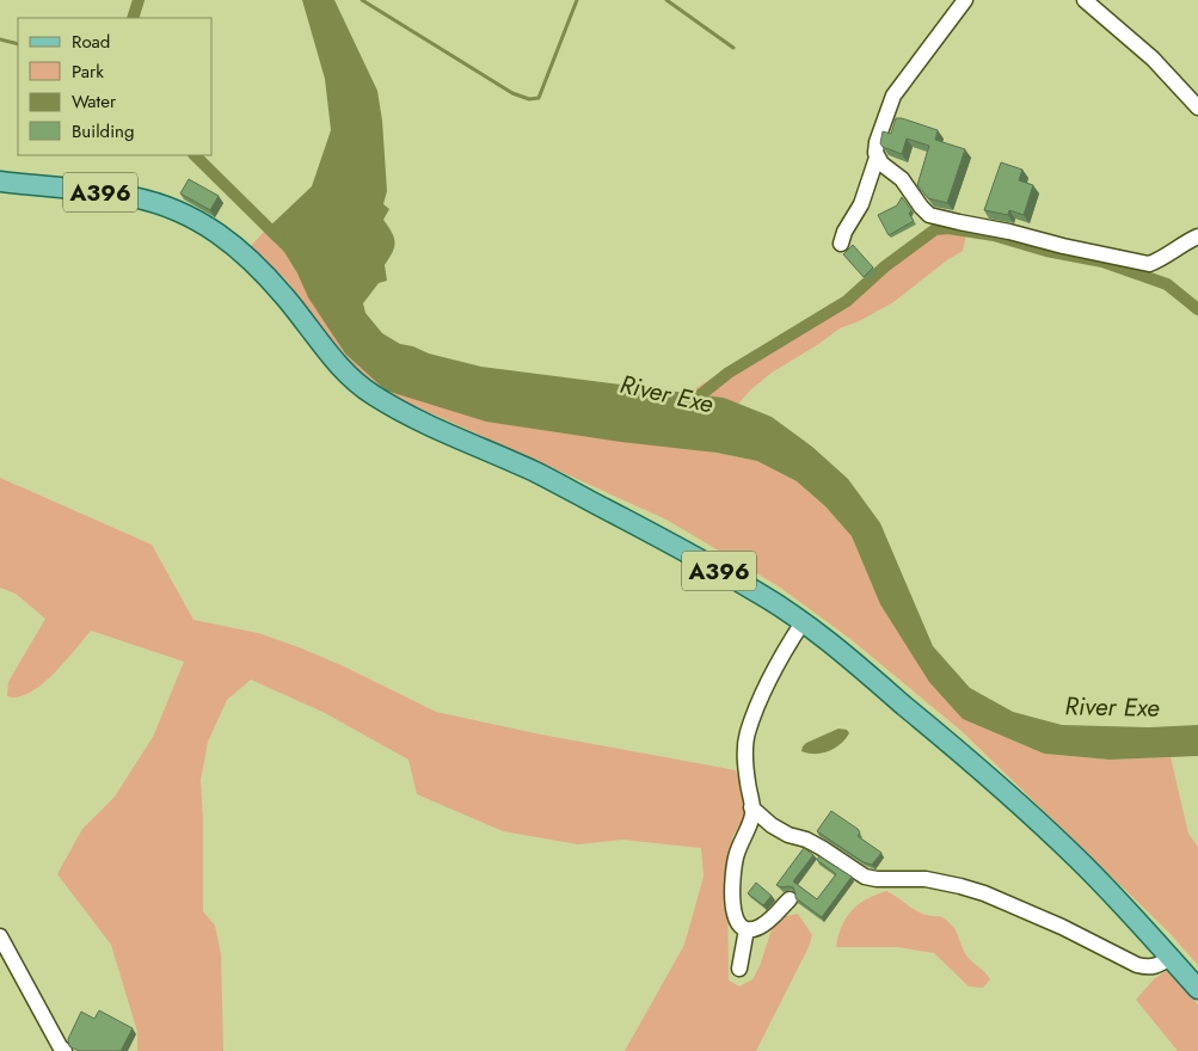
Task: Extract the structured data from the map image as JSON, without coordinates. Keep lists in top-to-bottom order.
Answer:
{
  "streets": {
    "main road": ["A396"]
  },
  "water": ["River Exe"],
  "legend": [
    "Road",
    "Park",
    "Water",
    "Building"
  ]
}
